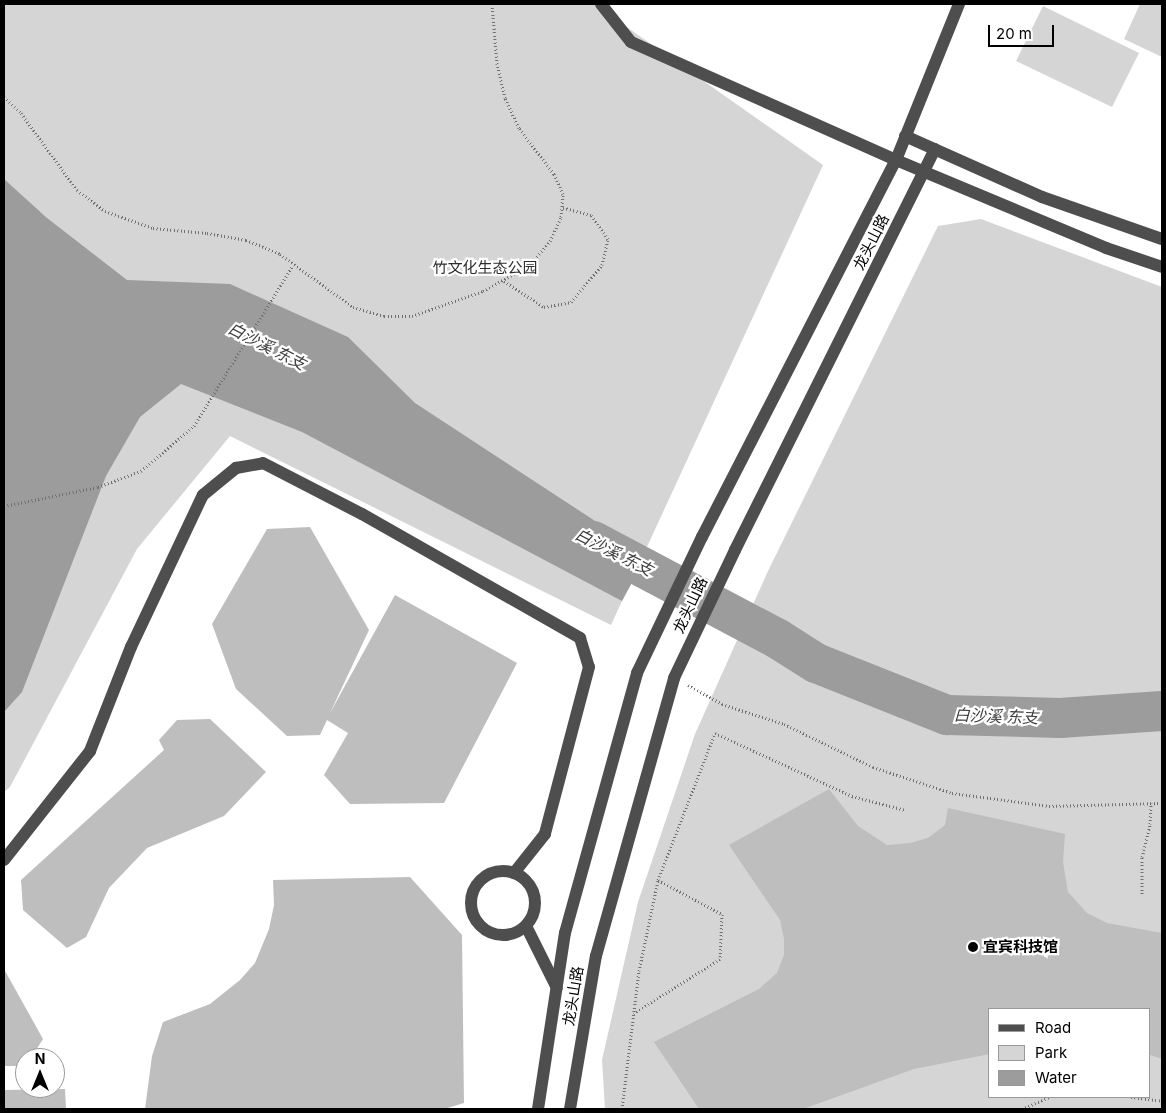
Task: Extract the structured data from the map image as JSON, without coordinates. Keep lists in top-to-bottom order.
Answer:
{
  "streets": {
    "street": ["龙头山路"]
  },
  "water": ["白沙溪 东支"],
  "parks": ["竹文化生态公园"],
  "places": ["宜宾科技馆"],
  "legend": ["Road", "Park", "Water"],
  "scale_bar": "20 m",
  "north": "top"
}
